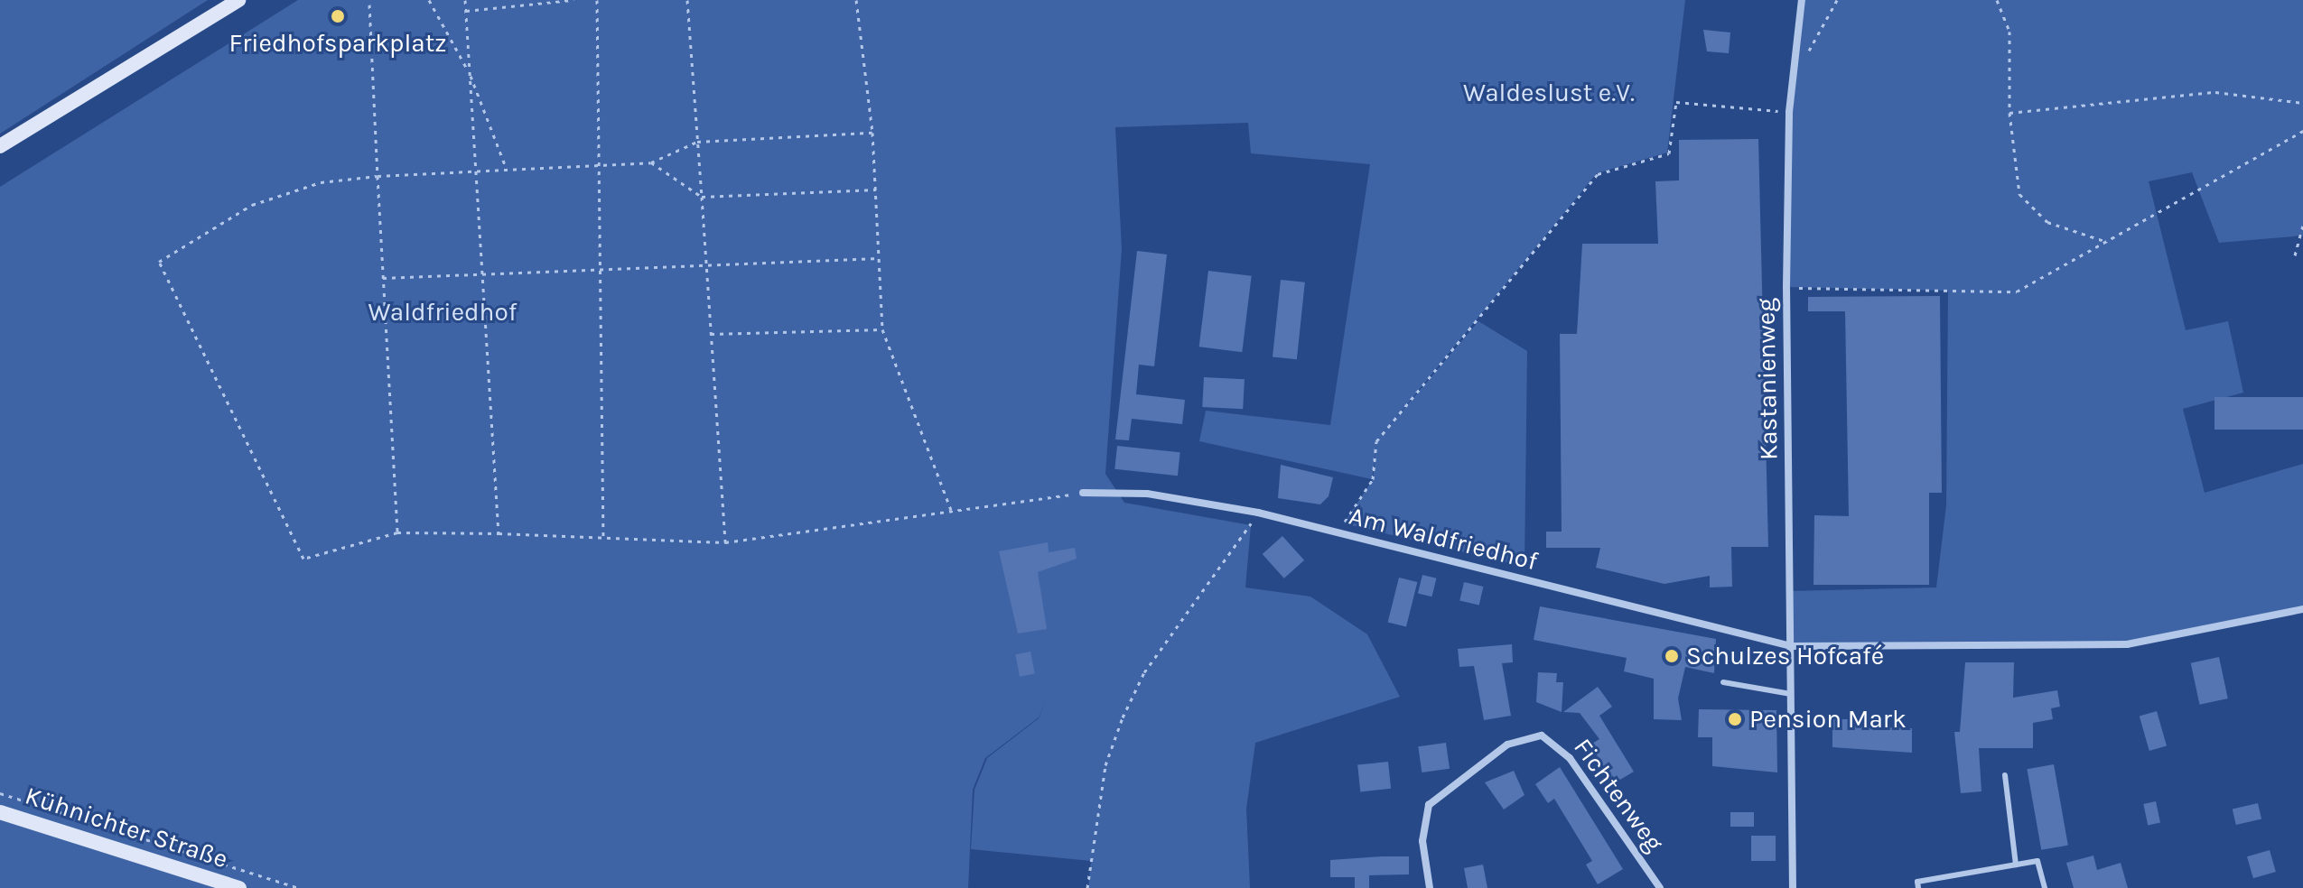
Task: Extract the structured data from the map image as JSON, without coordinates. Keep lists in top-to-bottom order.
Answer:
{
  "streets": {
    "main road": ["Kühnichter Straße"],
    "street": ["Kastanienweg", "Am Waldfriedhof", "Fichtenweg"]
  },
  "crossings": [
    ["Kastanienweg", "Am Waldfriedhof"]
  ],
  "parks": ["Waldeslust e.V.", "Waldfriedhof"],
  "places": ["Friedhofsparkplatz", "Schulzes Hofcafé", "Pension Mark"]
}
